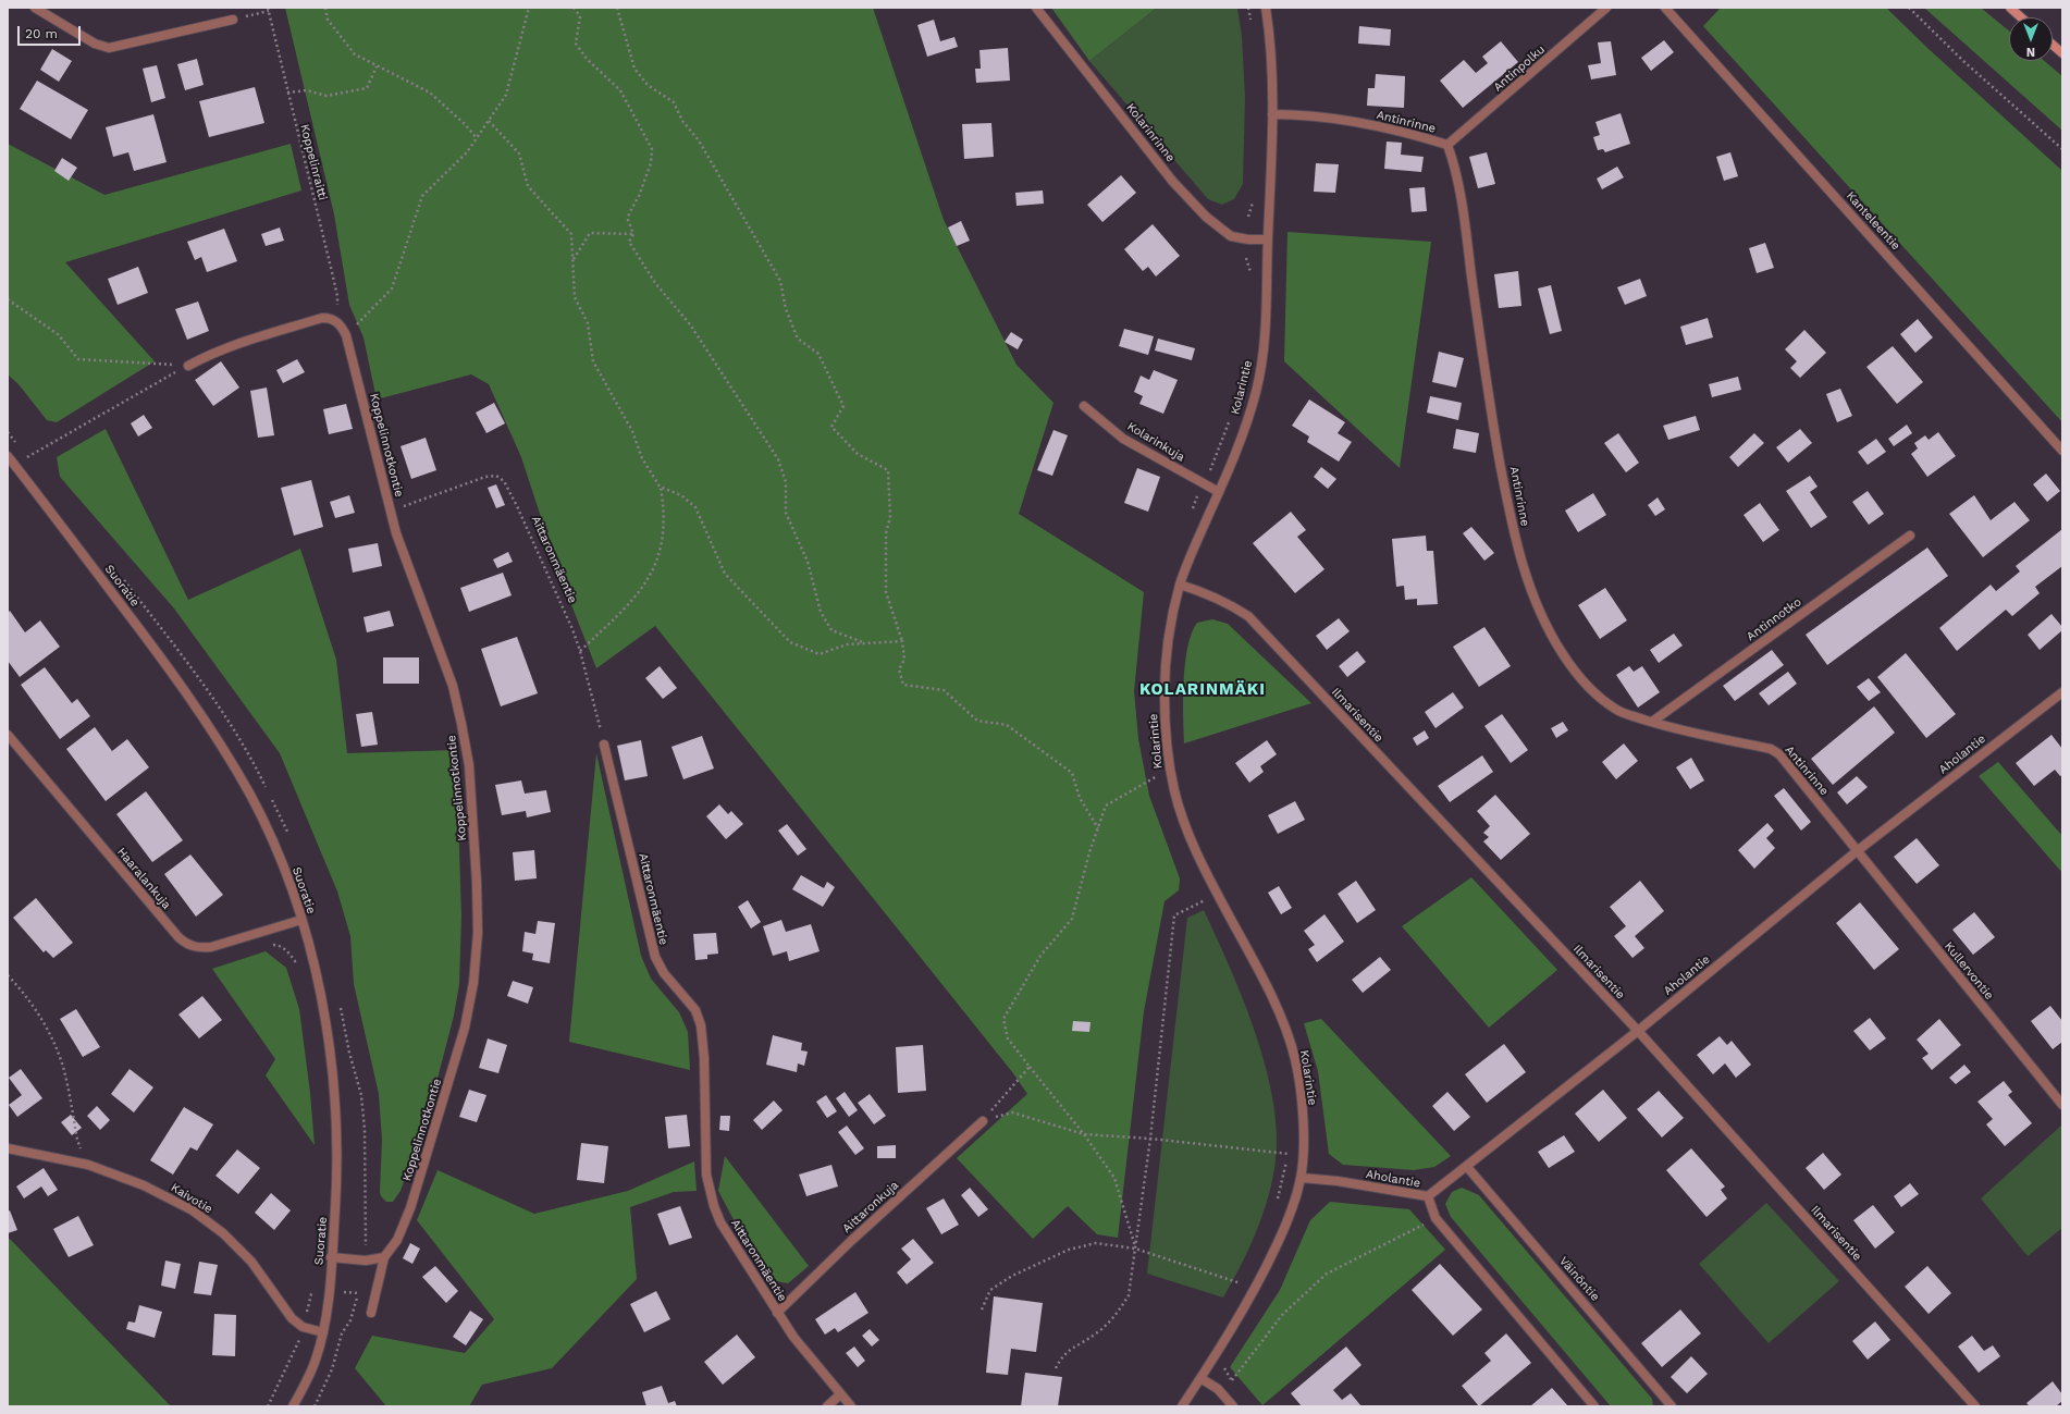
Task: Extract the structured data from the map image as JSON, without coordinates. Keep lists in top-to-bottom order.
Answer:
{
  "streets": {
    "street": [
      "Antinpolku",
      "Antinrinne",
      "Kolarinrinne",
      "Kanteleentie",
      "Kolarintie",
      "Kolarinkuja",
      "Koppelinnotkontie",
      "Aittaronmäentie",
      "Suoratie",
      "Antinnotko",
      "Ilmarisentie",
      "Aholantie",
      "Haaralankuja",
      "Kullervontie",
      "Kaivotie",
      "Aittaronkuja",
      "Väinöntie"
    ],
    "path": ["Koppelinraitti"]
  },
  "crossings": [
    ["Antinpolku", "Antinrinne"],
    ["Antinrinne", "Kolarintie"],
    ["Antinrinne", "Antinnotko"],
    ["Antinrinne", "Aholantie"],
    ["Antinrinne", "Kullervontie"],
    ["Kolarinrinne", "Kolarintie"],
    ["Koppelinraitti", "Koppelinnotkontie"],
    ["Kolarintie", "Kolarinkuja"],
    ["Kolarintie", "Ilmarisentie"],
    ["Kolarintie", "Aholantie"],
    ["Koppelinnotkontie", "Aittaronmäentie"],
    ["Aittaronmäentie", "Aittaronkuja"],
    ["Suoratie", "Haaralankuja"],
    ["Suoratie", "Kaivotie"],
    ["Ilmarisentie", "Aholantie"],
    ["Aholantie", "Kullervontie"],
    ["Aholantie", "Väinöntie"]
  ],
  "districts": ["KOLARINMÄKI"],
  "scale_bar": "20 m",
  "north": "bottom"
}
